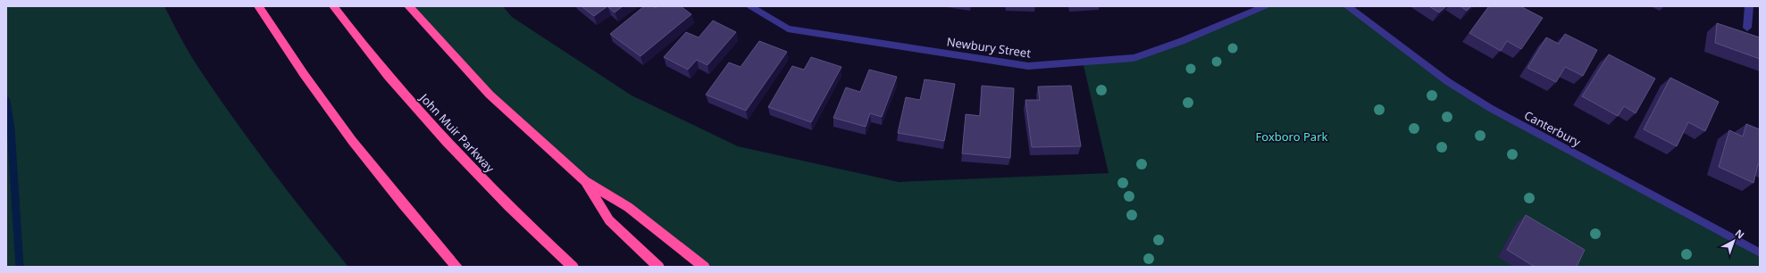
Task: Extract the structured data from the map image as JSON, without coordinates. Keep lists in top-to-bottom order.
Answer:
{
  "streets": {
    "highway": ["John Muir Parkway"],
    "street": ["Newbury Street", "Canterbury"]
  },
  "parks": ["Foxboro Park"],
  "north": "top right"
}
